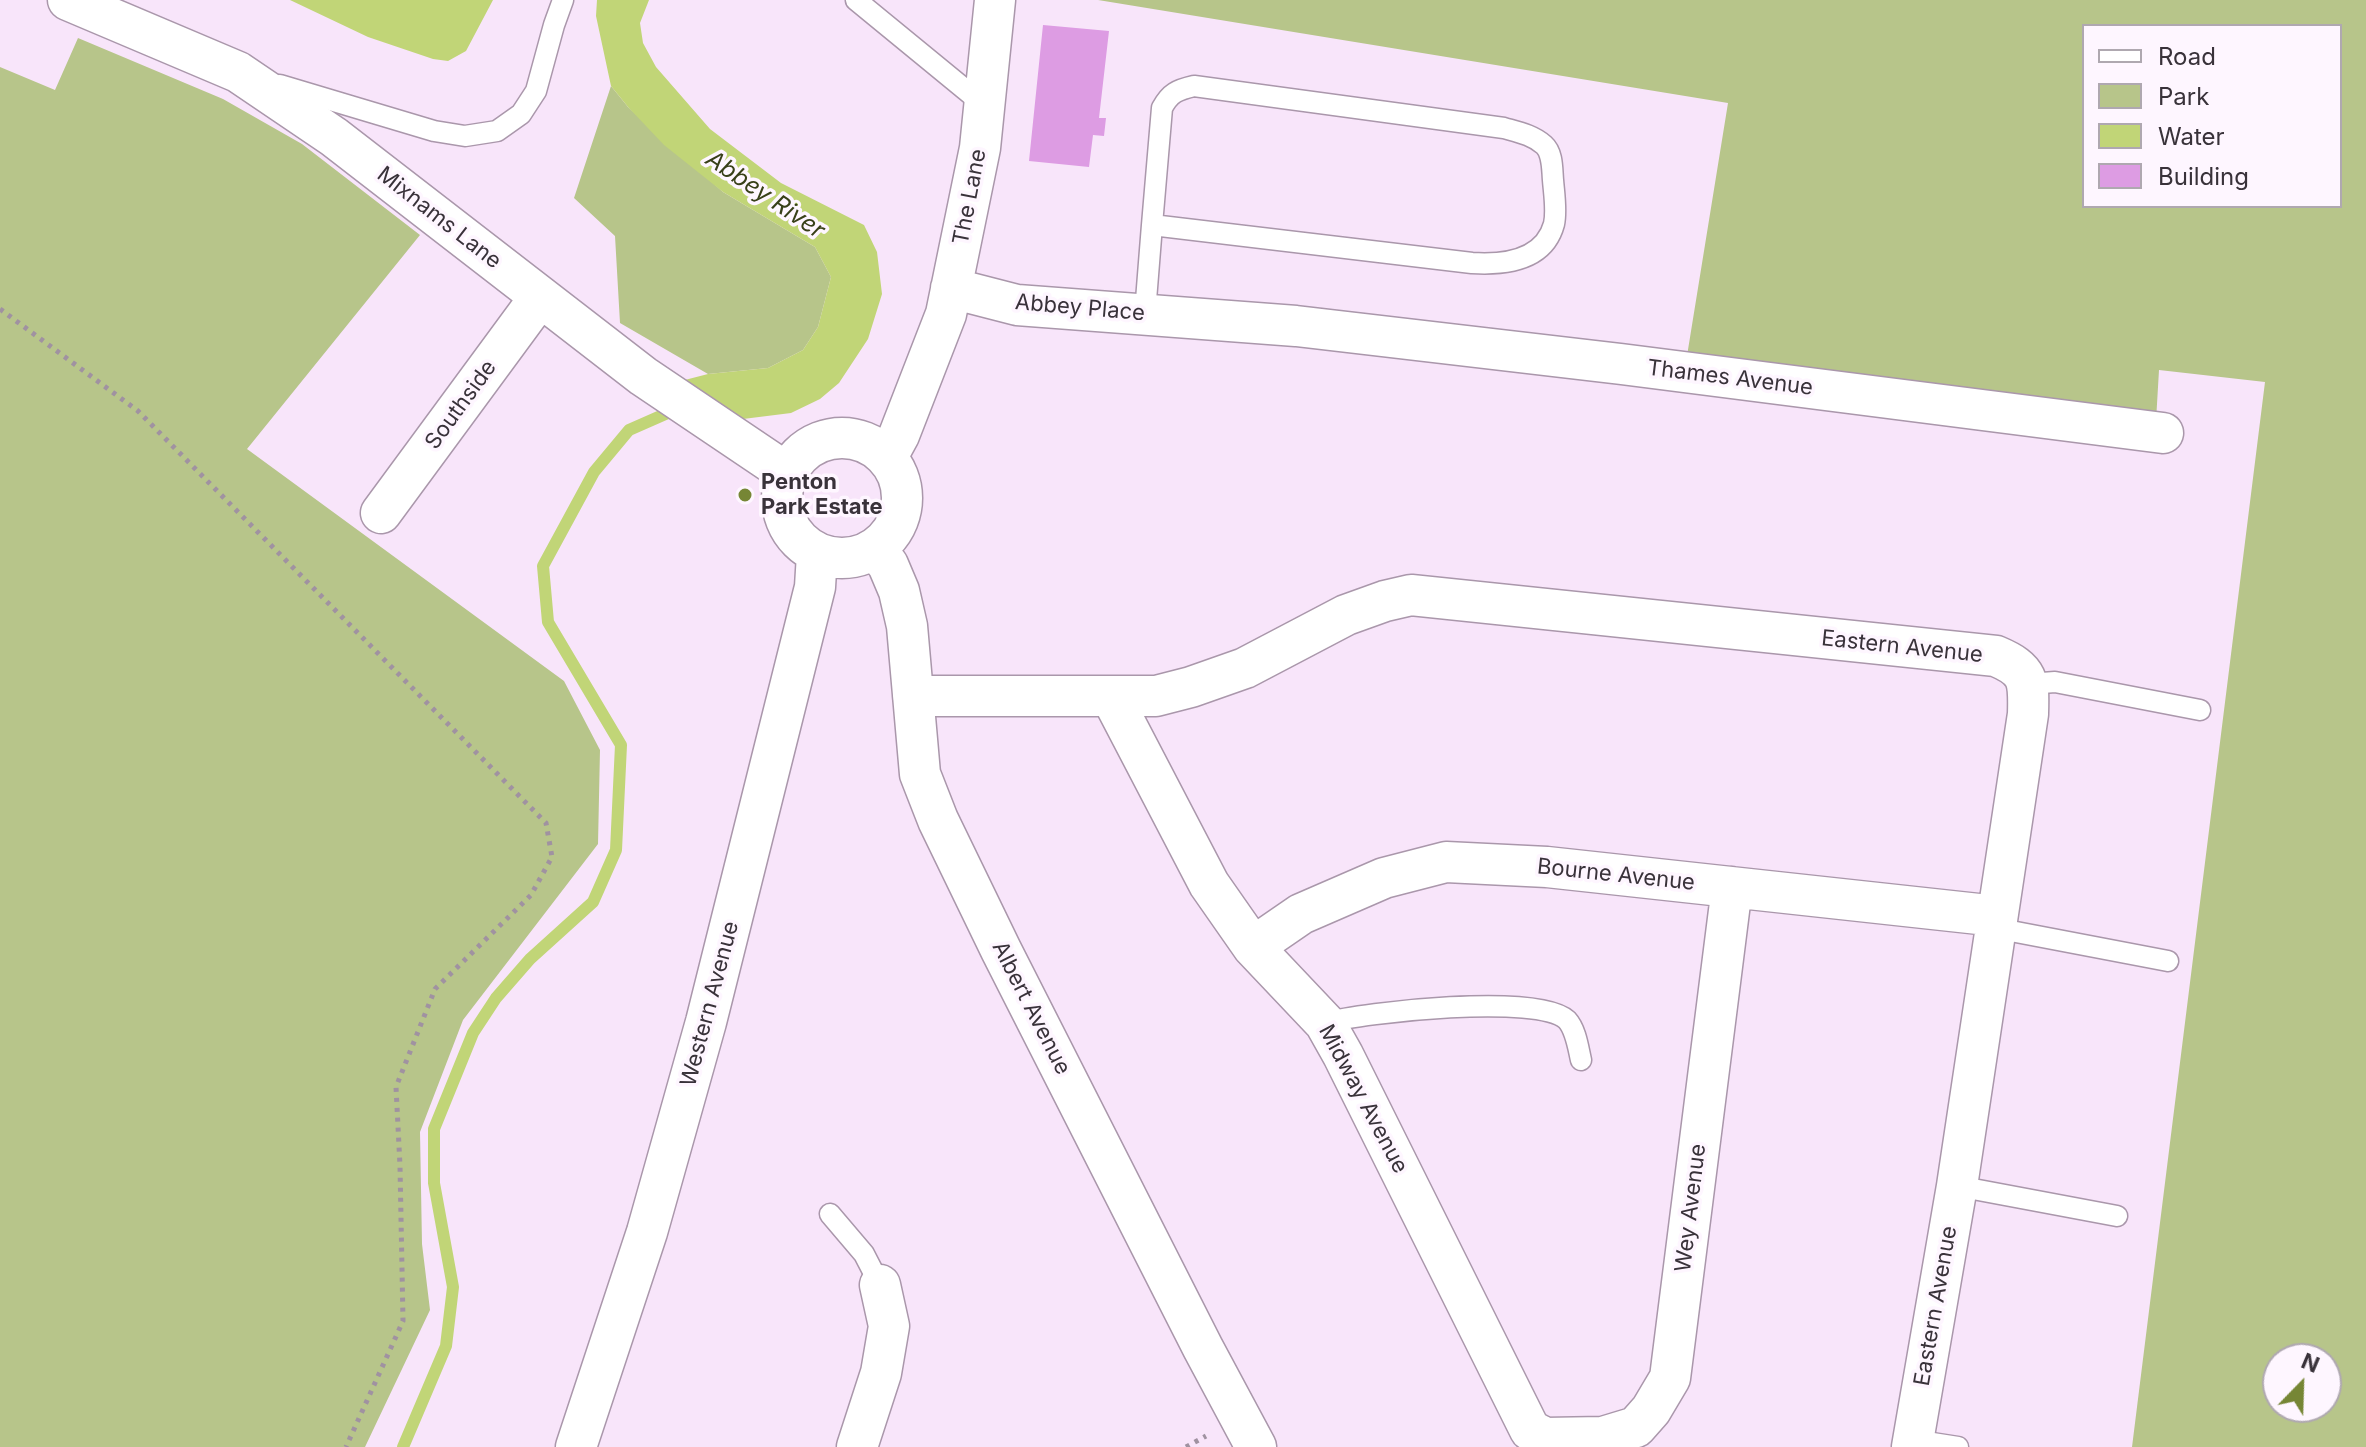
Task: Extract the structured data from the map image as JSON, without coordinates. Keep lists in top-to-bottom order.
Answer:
{
  "streets": {
    "street": [
      "The Lane",
      "Mixnams Lane",
      "Abbey Place",
      "Thames Avenue",
      "Southside",
      "Eastern Avenue",
      "Bourne Avenue",
      "Western Avenue",
      "Albert Avenue",
      "Midway Avenue",
      "Wey Avenue"
    ]
  },
  "crossings": [
    ["The Lane", "Abbey Place"],
    ["Mixnams Lane", "Southside"],
    ["Mixnams Lane", "Western Avenue"],
    ["Mixnams Lane", "Albert Avenue"],
    ["Abbey Place", "Thames Avenue"],
    ["Eastern Avenue", "Bourne Avenue"],
    ["Eastern Avenue", "Midway Avenue"],
    ["Bourne Avenue", "Midway Avenue"],
    ["Bourne Avenue", "Wey Avenue"],
    ["Western Avenue", "Albert Avenue"],
    ["Midway Avenue", "Wey Avenue"]
  ],
  "water": ["Abbey River"],
  "places": ["Penton Park Estate"],
  "legend": [
    "Road",
    "Park",
    "Water",
    "Building"
  ],
  "north": "top right"
}
